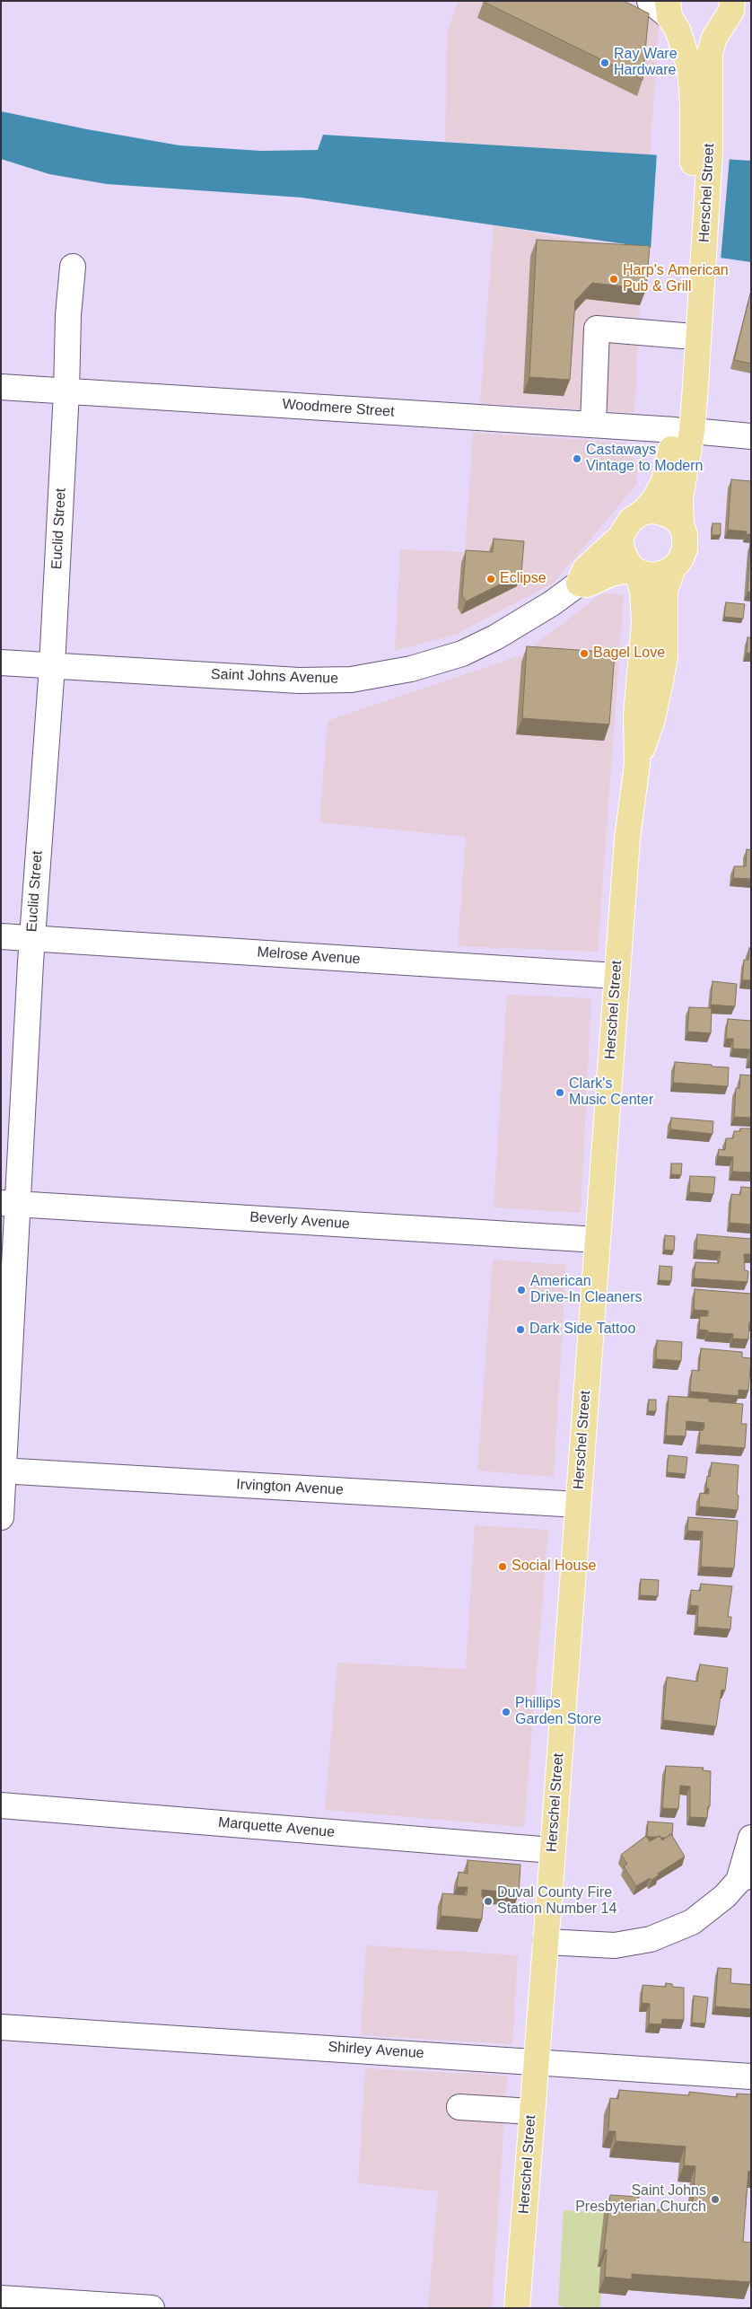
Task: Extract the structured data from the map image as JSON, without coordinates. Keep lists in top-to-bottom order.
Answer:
{
  "streets": {
    "main road": ["Herschel Street", "Saint Johns Avenue"],
    "street": [
      "Woodmere Street",
      "Euclid Street",
      "Melrose Avenue",
      "Beverly Avenue",
      "Irvington Avenue",
      "Marquette Avenue",
      "Shirley Avenue"
    ]
  },
  "crossings": [
    ["Herschel Street", "Woodmere Street"],
    ["Herschel Street", "Saint Johns Avenue"],
    ["Herschel Street", "Melrose Avenue"],
    ["Herschel Street", "Beverly Avenue"],
    ["Herschel Street", "Irvington Avenue"],
    ["Herschel Street", "Marquette Avenue"],
    ["Herschel Street", "Shirley Avenue"],
    ["Woodmere Street", "Euclid Street"],
    ["Euclid Street", "Saint Johns Avenue"],
    ["Euclid Street", "Melrose Avenue"],
    ["Euclid Street", "Beverly Avenue"],
    ["Euclid Street", "Irvington Avenue"]
  ],
  "places": [
    "Ray Ware Hardware",
    "Harp's American Pub & Grill",
    "Castaways Vintage to Modern",
    "Eclipse",
    "Bagel Love",
    "Clark's Music Center",
    "American Drive-In Cleaners",
    "Dark Side Tattoo",
    "Social House",
    "Phillips Garden Store",
    "Duval County Fire Station Number 14",
    "Saint Johns Presbyterian Church"
  ]
}
